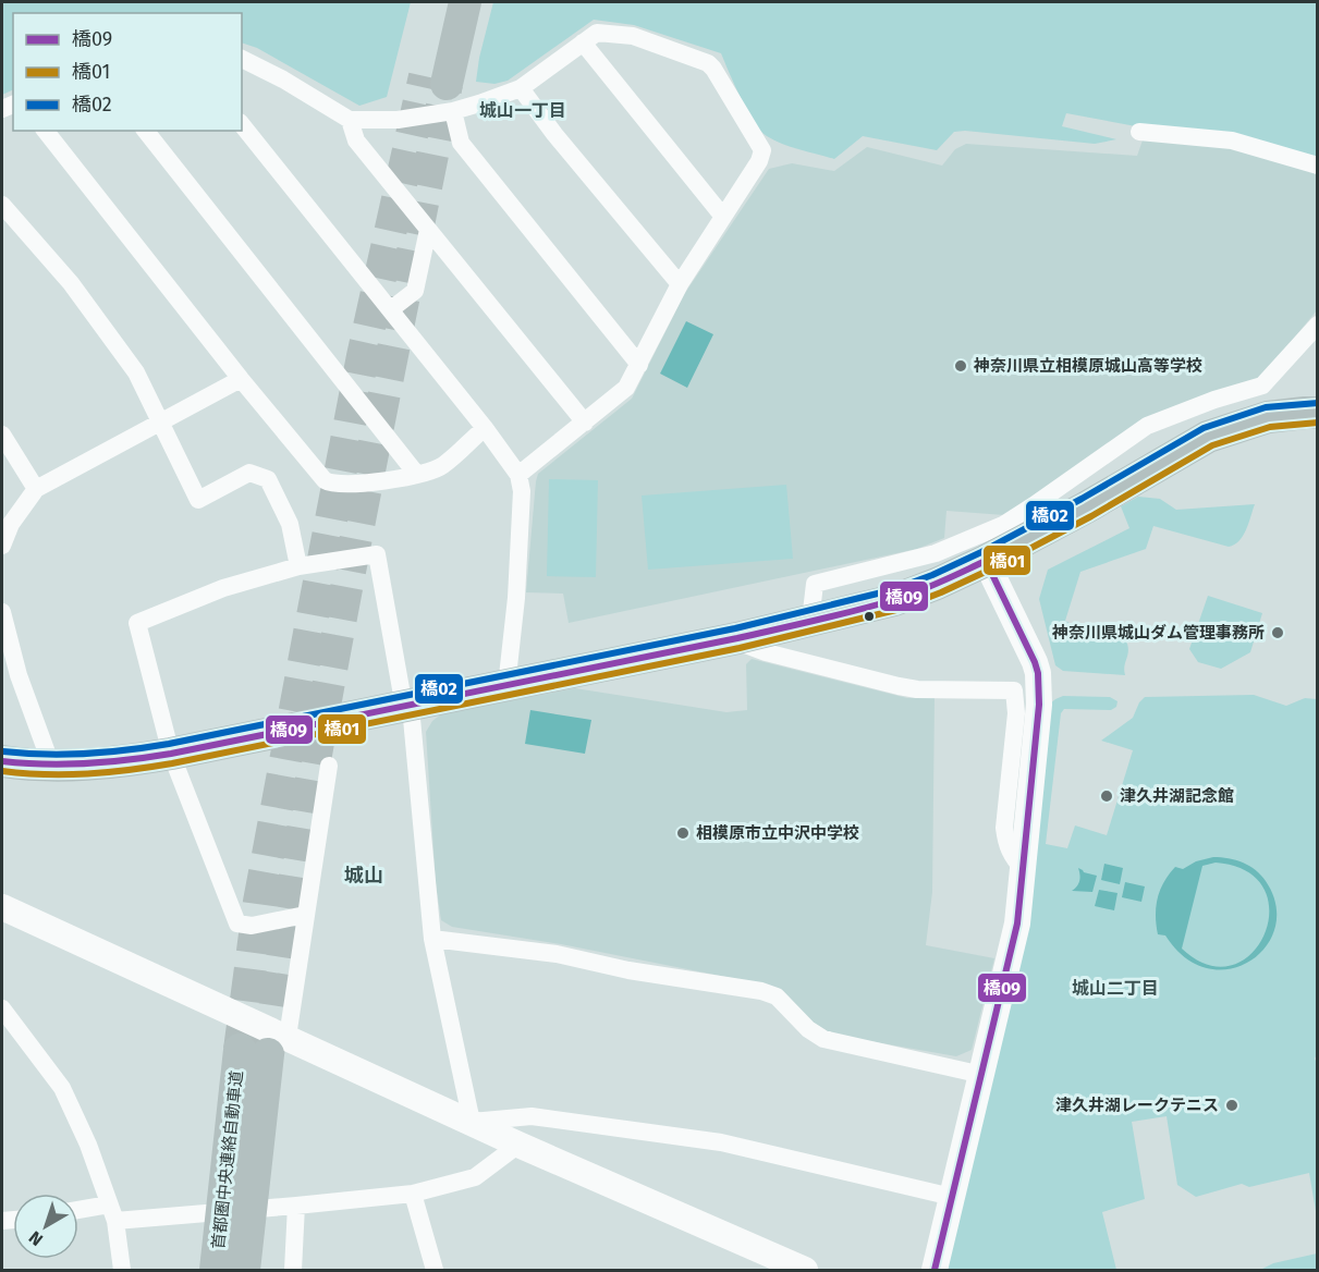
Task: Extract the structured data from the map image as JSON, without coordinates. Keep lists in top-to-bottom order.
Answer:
{
  "streets": {
    "highway": ["首都圏中央連絡自動車道"]
  },
  "districts": ["城山一丁目", "城山", "城山二丁目"],
  "places": [
    "神奈川県立相模原城山高等学校",
    "神奈川県城山ダム管理事務所",
    "津久井湖記念館",
    "相模原市立中沢中学校",
    "津久井湖レークテニス"
  ],
  "lines": ["transit line 橋02", "transit line 橋01", "transit line 橋09"],
  "legend": ["橋09", "橋01", "橋02"],
  "north": "bottom left"
}
